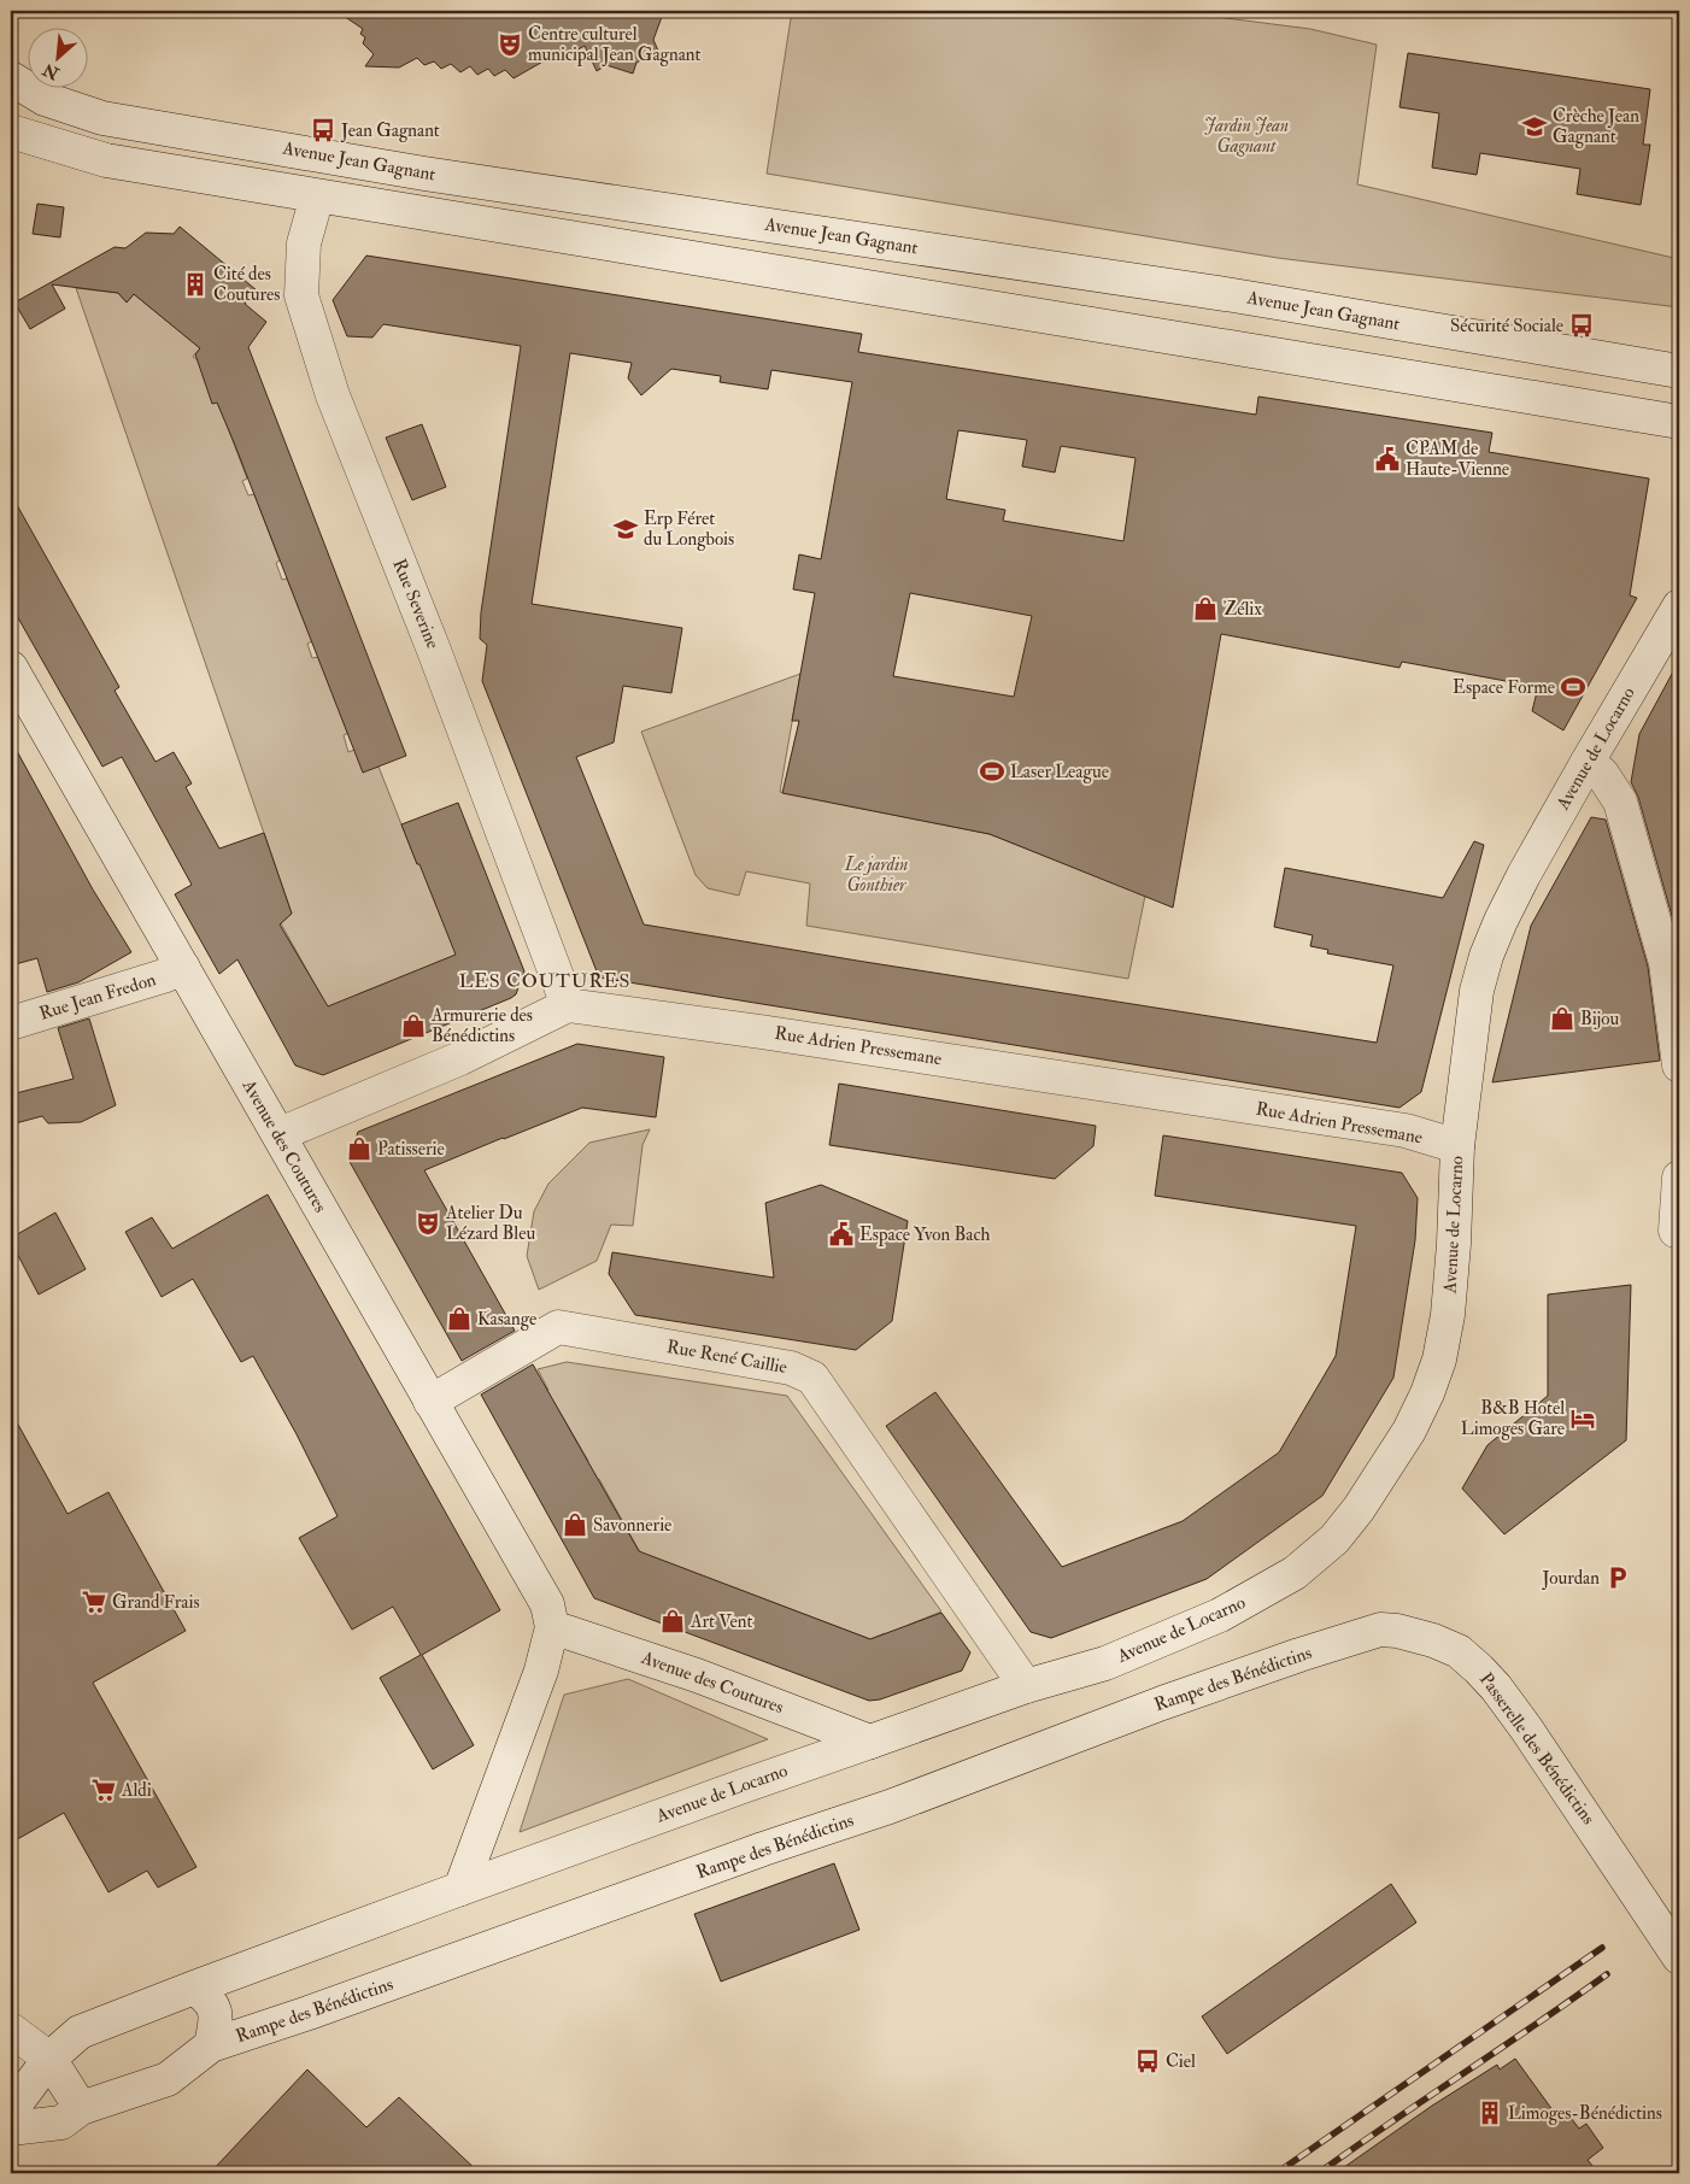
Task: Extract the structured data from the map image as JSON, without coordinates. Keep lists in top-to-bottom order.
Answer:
{
  "streets": {
    "street": [
      "Avenue Jean Gagnant",
      "Rue Severine",
      "Avenue de Locarno",
      "Rue Jean Fredon",
      "Rue Adrien Pressemane",
      "Avenue des Coutures",
      "Rue René Caillie",
      "Rampe des Bénédictins",
      "Passerelle des Bénédictins"
    ]
  },
  "crossings": [
    ["Rue Severine", "Rue Adrien Pressemane"],
    ["Avenue de Locarno", "Rue Adrien Pressemane"],
    ["Avenue de Locarno", "Avenue des Coutures"],
    ["Avenue de Locarno", "Rue René Caillie"],
    ["Rue Jean Fredon", "Avenue des Coutures"],
    ["Avenue des Coutures", "Rue René Caillie"],
    ["Rampe des Bénédictins", "Passerelle des Bénédictins"]
  ],
  "districts": ["LES COUTURES"],
  "parks": ["Jardin Jean Gagnant", "Le jardin Gonthier"],
  "places": {
    "theatre": ["Centre culturel municipal Jean Gagnant", "Atelier Du Lézard Bleu"],
    "school or university": ["Crèche Jean Gagnant", "Erp Féret du Longbois"],
    "bus stop": ["Jean Gagnant", "Sécurité Sociale", "Ciel"],
    "building": ["Cité des Coutures", "Limoges-Bénédictins"],
    "public building": ["CPAM de Haute-Vienne", "Espace Yvon Bach"],
    "shop": [
      "Zélix",
      "Bijou",
      "Armurerie des Bénédictins",
      "Patisserie",
      "Kasange",
      "Savonnerie",
      "Art Vent"
    ],
    "sports": ["Espace Forme", "Laser League"],
    "hotel": ["B&B Hotel Limoges Gare"],
    "parking": ["Jourdan"],
    "supermarket": ["Grand Frais", "Aldi"]
  },
  "north": "bottom left"
}
